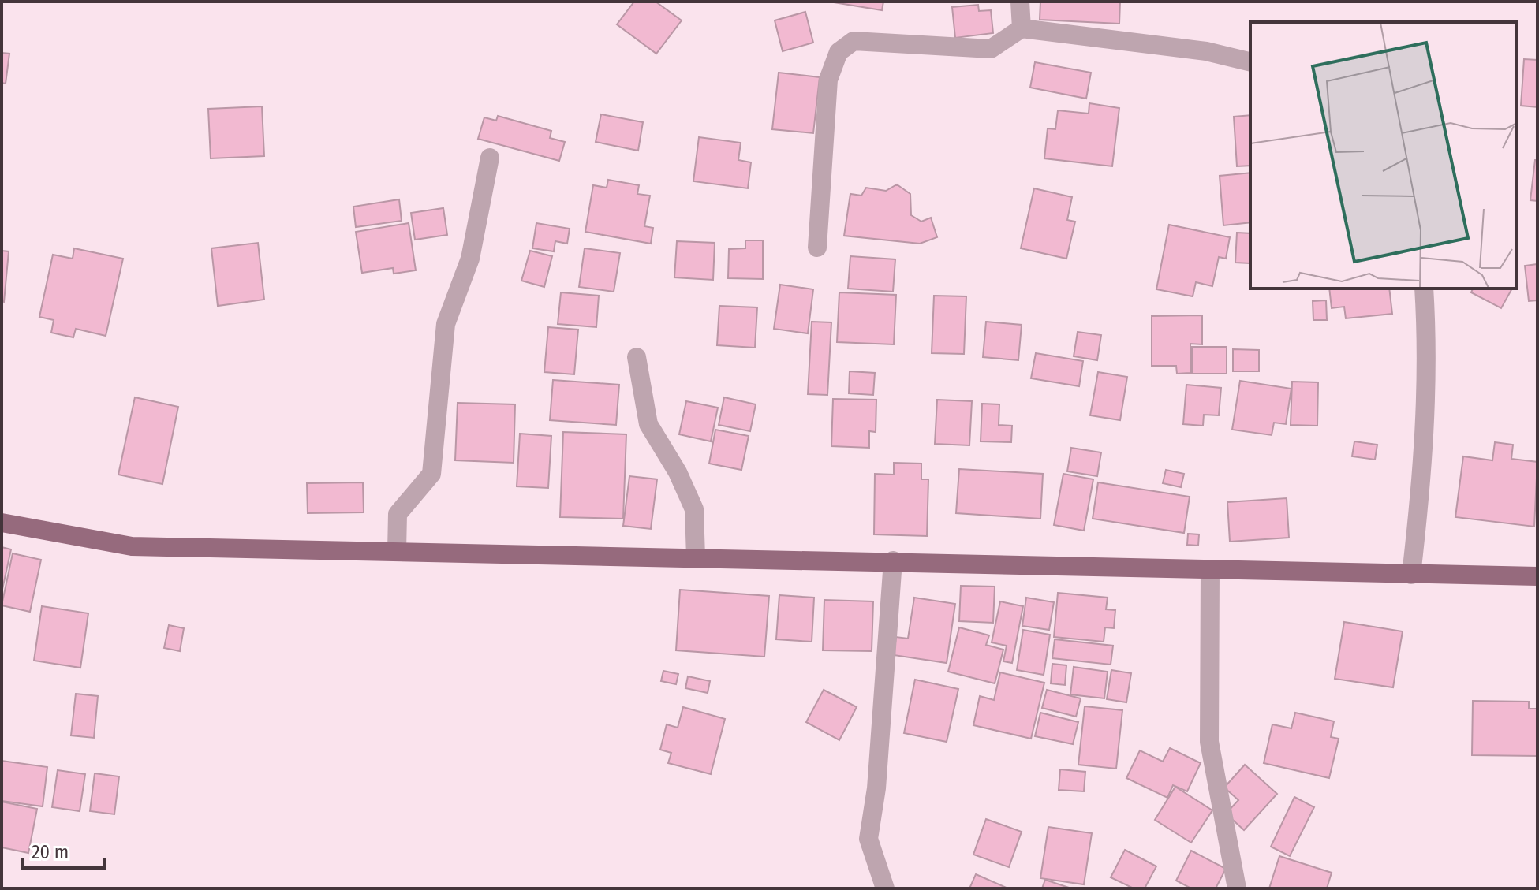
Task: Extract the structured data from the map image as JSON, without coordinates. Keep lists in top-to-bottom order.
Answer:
{
  "scale_bar": "20 m"
}
